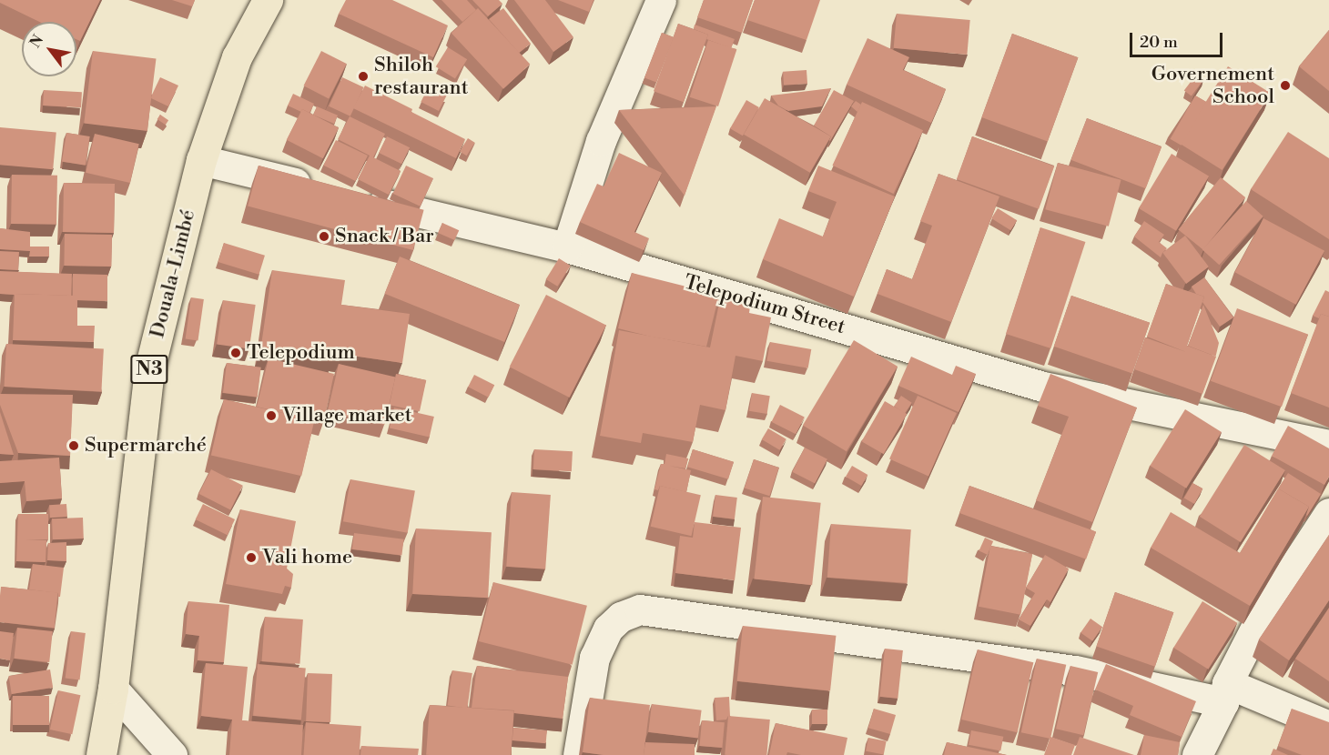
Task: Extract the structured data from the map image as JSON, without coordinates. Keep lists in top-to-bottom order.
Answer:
{
  "streets": {
    "highway": ["Douala-Limbé", "N3"],
    "street": ["Telepodium Street"]
  },
  "places": [
    "Shiloh restaurant",
    "Governement School",
    "Snack / Bar",
    "Telepodium",
    "Village market",
    "Supermarché",
    "Vali home"
  ],
  "scale_bar": "20 m",
  "north": "top left"
}
